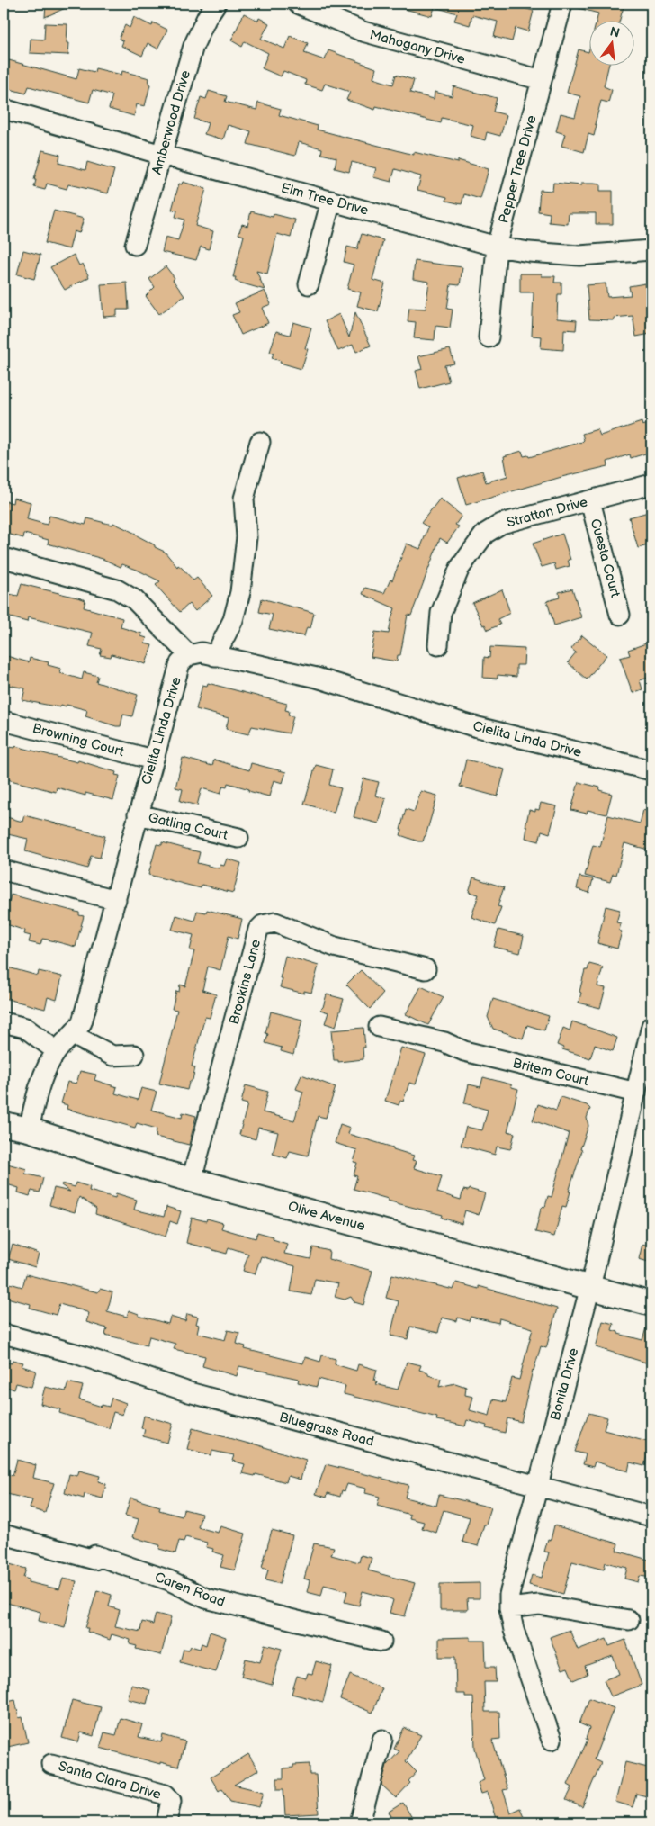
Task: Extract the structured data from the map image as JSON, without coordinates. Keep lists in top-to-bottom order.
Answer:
{
  "streets": {
    "main road": ["Olive Avenue"],
    "street": [
      "Mahogany Drive",
      "Amberwood Drive",
      "Pepper Tree Drive",
      "Elm Tree Drive",
      "Stratton Drive",
      "Cuesta Court",
      "Cielita Linda Drive",
      "Browning Court",
      "Gatling Court",
      "Brookins Lane",
      "Britem Court",
      "Bonita Drive",
      "Bluegrass Road",
      "Caren Road",
      "Santa Clara Drive"
    ]
  },
  "crossings": [
    ["Mahogany Drive", "Pepper Tree Drive"],
    ["Amberwood Drive", "Elm Tree Drive"],
    ["Pepper Tree Drive", "Elm Tree Drive"],
    ["Stratton Drive", "Cuesta Court"],
    ["Cielita Linda Drive", "Browning Court"],
    ["Cielita Linda Drive", "Gatling Court"],
    ["Cielita Linda Drive", "Olive Avenue"],
    ["Brookins Lane", "Olive Avenue"],
    ["Britem Court", "Bonita Drive"],
    ["Olive Avenue", "Bonita Drive"],
    ["Bonita Drive", "Bluegrass Road"]
  ],
  "north": "top"
}
